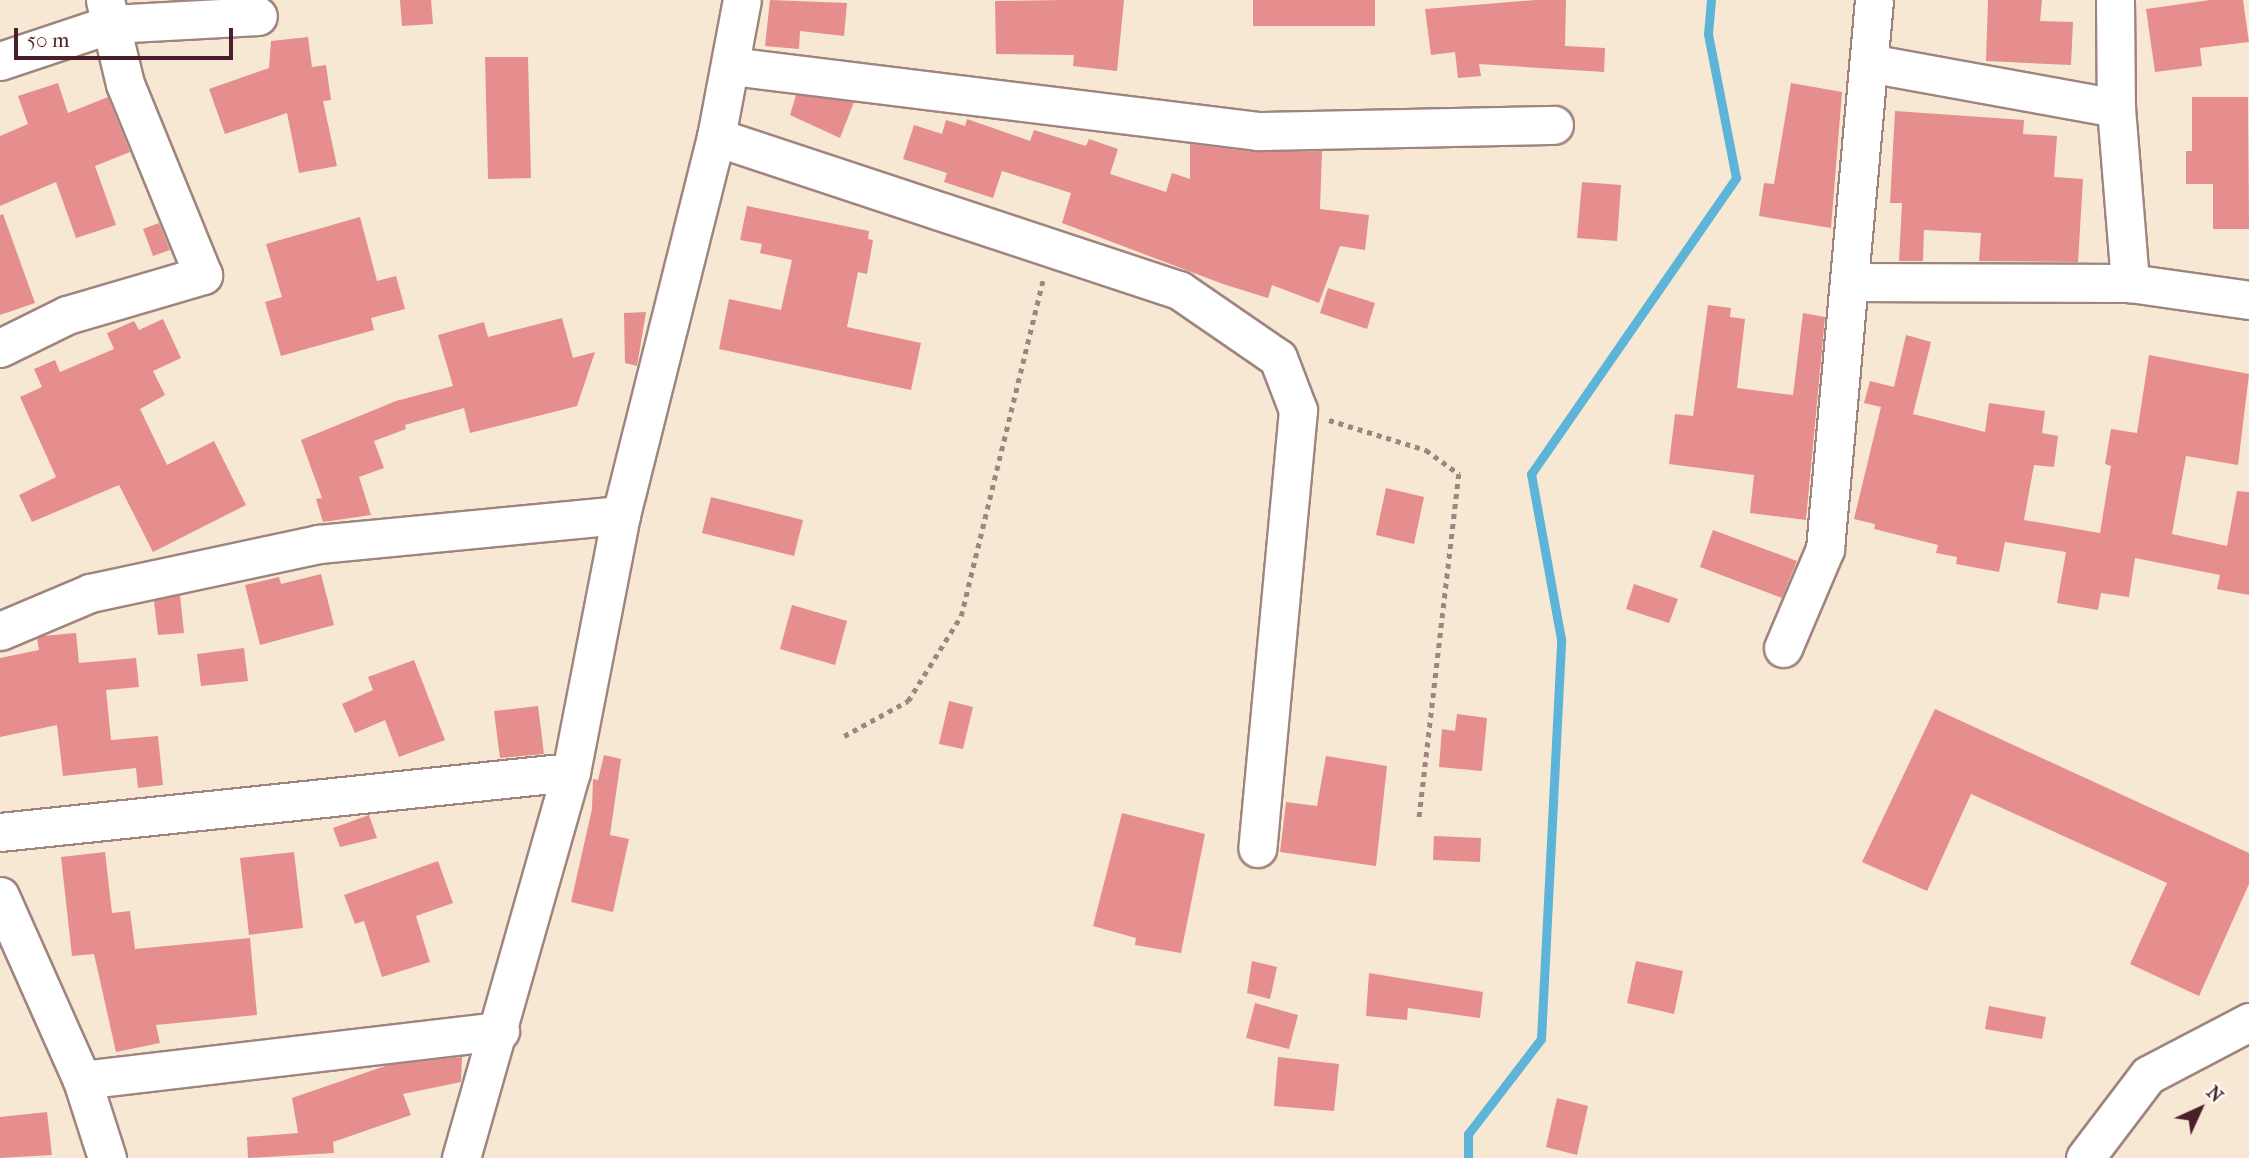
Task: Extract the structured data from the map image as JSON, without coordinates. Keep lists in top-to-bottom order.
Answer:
{
  "scale_bar": "50 m",
  "north": "top right"
}
